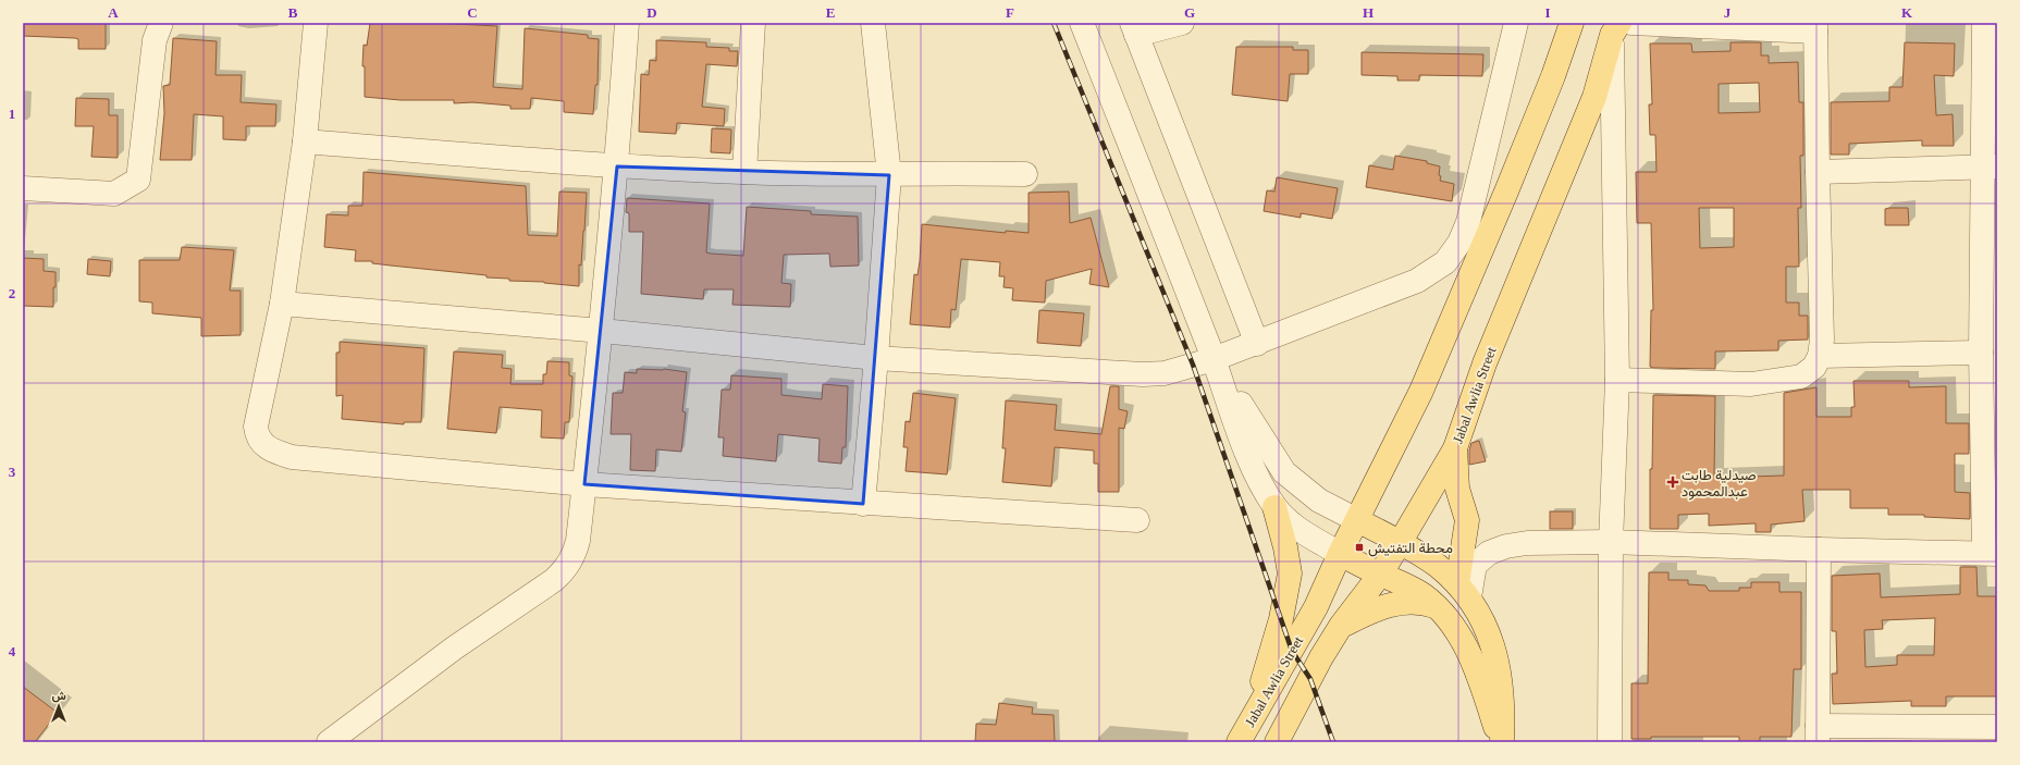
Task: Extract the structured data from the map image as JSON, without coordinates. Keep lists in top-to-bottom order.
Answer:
{
  "streets": {
    "main road": ["Jabal Awlia Street"]
  },
  "places": {
    "health": ["صيدلية طابت عبدالمحمود"],
    "transit": ["محطة التفتيش"]
  },
  "north": "top",
  "grid": {
    "columns": [
      "A",
      "B",
      "C",
      "D",
      "E",
      "F",
      "G",
      "H",
      "I",
      "J",
      "K"
    ],
    "rows": [
      "1",
      "2",
      "3",
      "4"
    ]
  }
}
